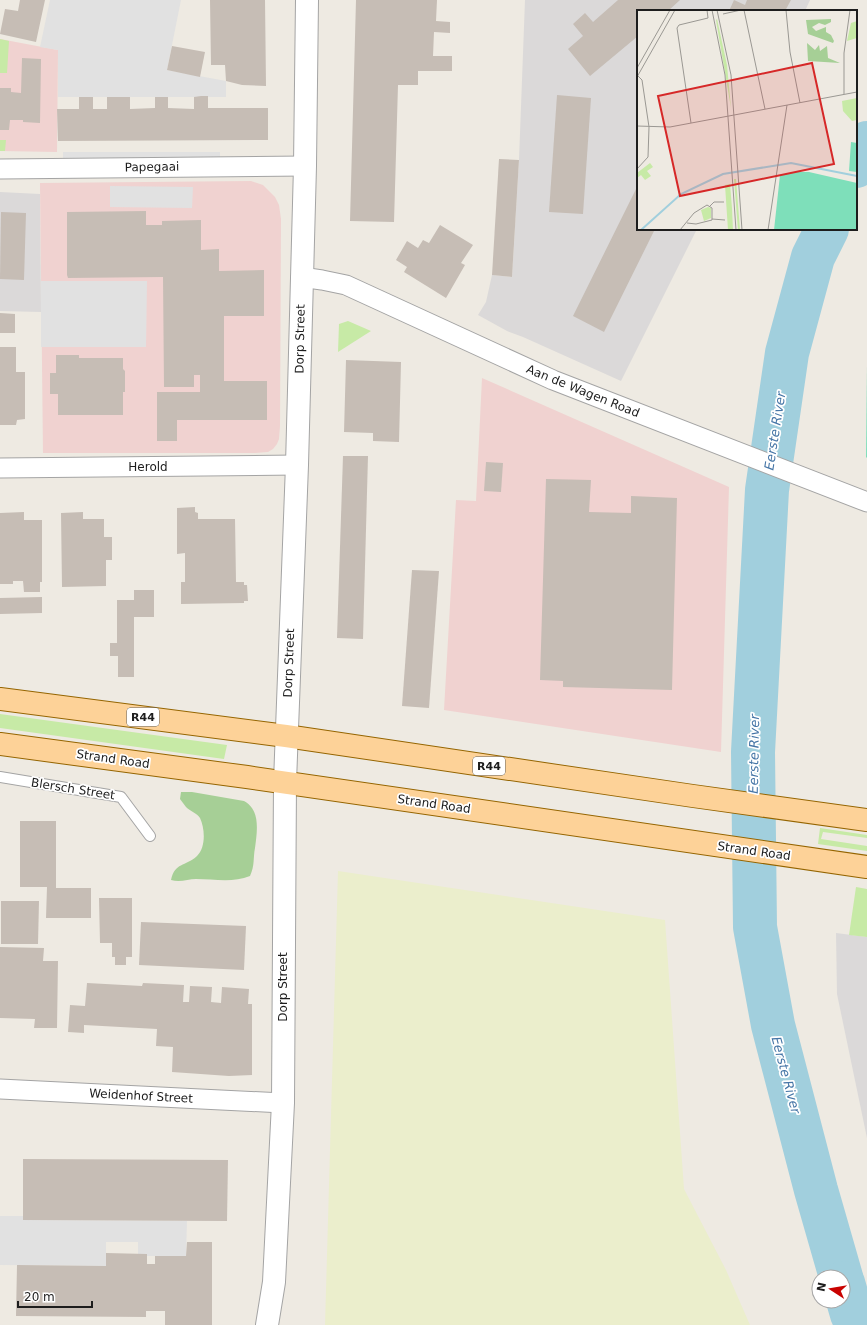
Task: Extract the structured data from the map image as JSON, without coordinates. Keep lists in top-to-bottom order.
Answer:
{
  "streets": {
    "main road": ["R44", "Strand Road"],
    "street": [
      "Papegaai",
      "Dorp Street",
      "Aan de Wagen Road",
      "Herold",
      "Weidenhof Street"
    ],
    "lane": ["Blersch Street"]
  },
  "crossings": [
    ["Papegaai", "Dorp Street"],
    ["Dorp Street", "Aan de Wagen Road"],
    ["Dorp Street", "Herold"],
    ["Dorp Street", "R44"],
    ["Dorp Street", "Strand Road"],
    ["Dorp Street", "Weidenhof Street"]
  ],
  "water": ["Eerste River"],
  "scale_bar": "20 m",
  "north": "left"
}
